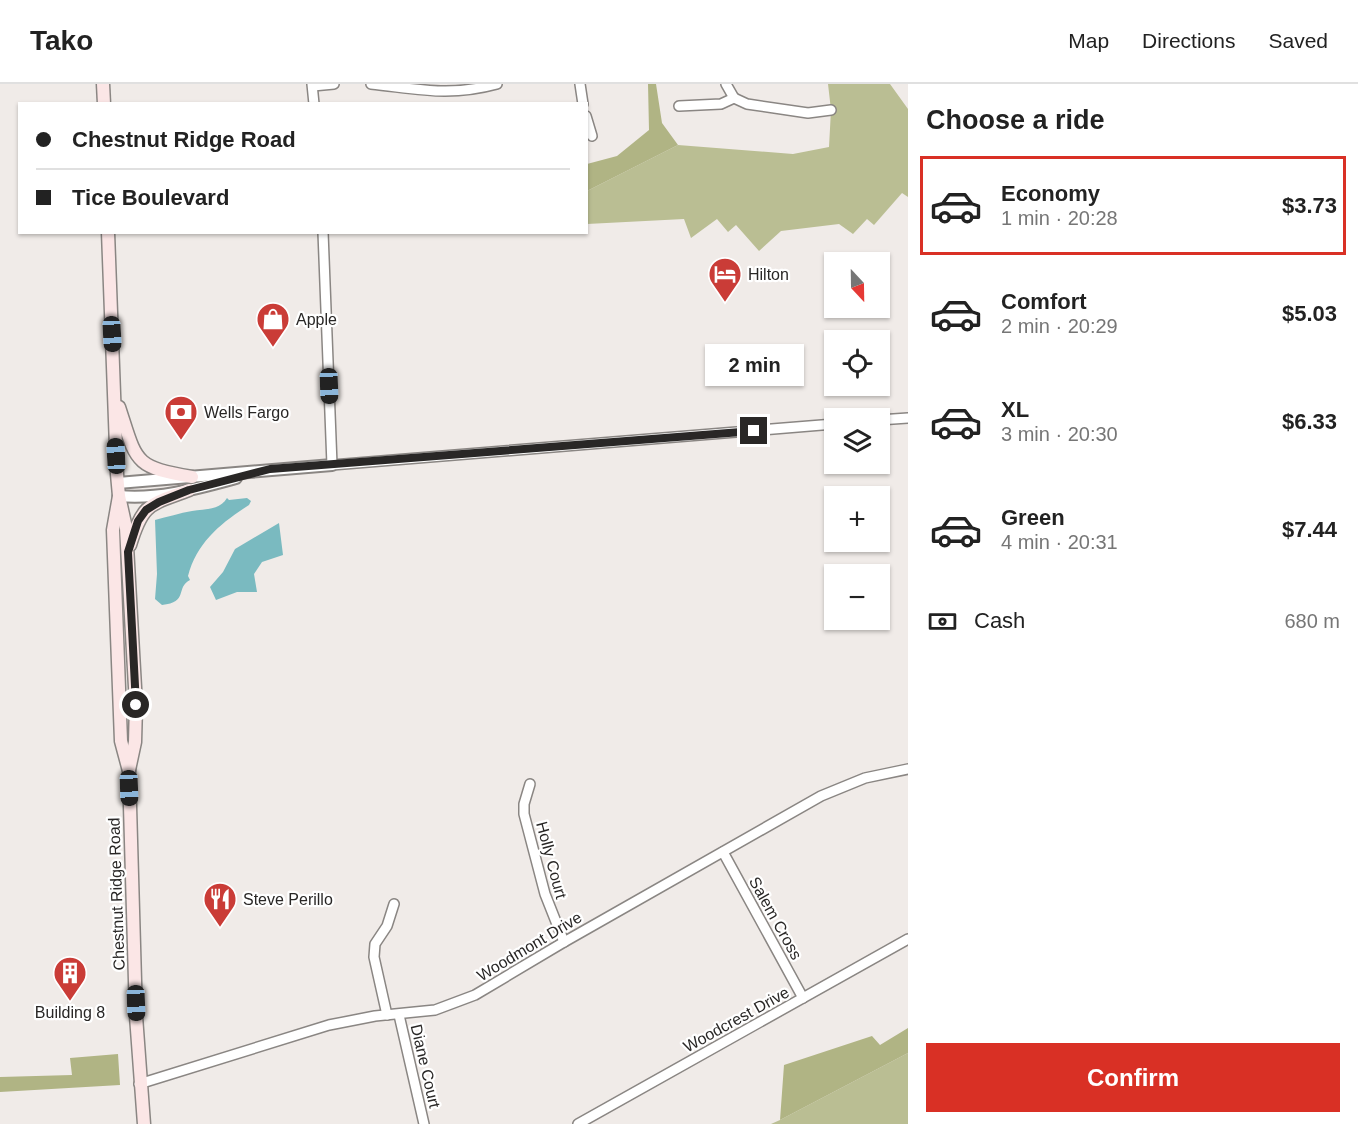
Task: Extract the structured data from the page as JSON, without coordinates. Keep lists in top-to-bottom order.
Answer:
{
  "streets": {
    "main road": ["Chestnut Ridge Road"],
    "street": [
      "Holly Court",
      "Salem Cross",
      "Woodmont Drive",
      "Woodcrest Drive",
      "Diane Court"
    ]
  },
  "crossings": [
    ["Holly Court", "Woodmont Drive"],
    ["Chestnut Ridge Road", "Woodmont Drive"],
    ["Salem Cross", "Woodmont Drive"],
    ["Salem Cross", "Woodcrest Drive"],
    ["Woodmont Drive", "Diane Court"]
  ],
  "places": {
    "hotel": ["Hilton"],
    "shop": ["Apple"],
    "bank": ["Wells Fargo"],
    "restaurant": ["Steve Perillo"],
    "building": ["Building 8"]
  },
  "north": "bottom",
  "page": {
    "header": "Tako",
    "nav": ["Map", "Directions", "Saved"],
    "heading": "Choose a ride",
    "banner": ["Chestnut Ridge Road", "Tice Boulevard"],
    "list": [
      {
        "name": "Economy",
        "note": "1 min · 20:28",
        "value": "$3.73"
      },
      {
        "name": "Comfort",
        "note": "2 min · 20:29",
        "value": "$5.03"
      },
      {
        "name": "XL",
        "note": "3 min · 20:30",
        "value": "$6.33"
      },
      {
        "name": "Green",
        "note": "4 min · 20:31",
        "value": "$7.44"
      }
    ],
    "map_buttons": ["+", "−"],
    "bubble": "2 min",
    "pay": ["Cash", "680 m"],
    "buttons": "Confirm"
  }
}
